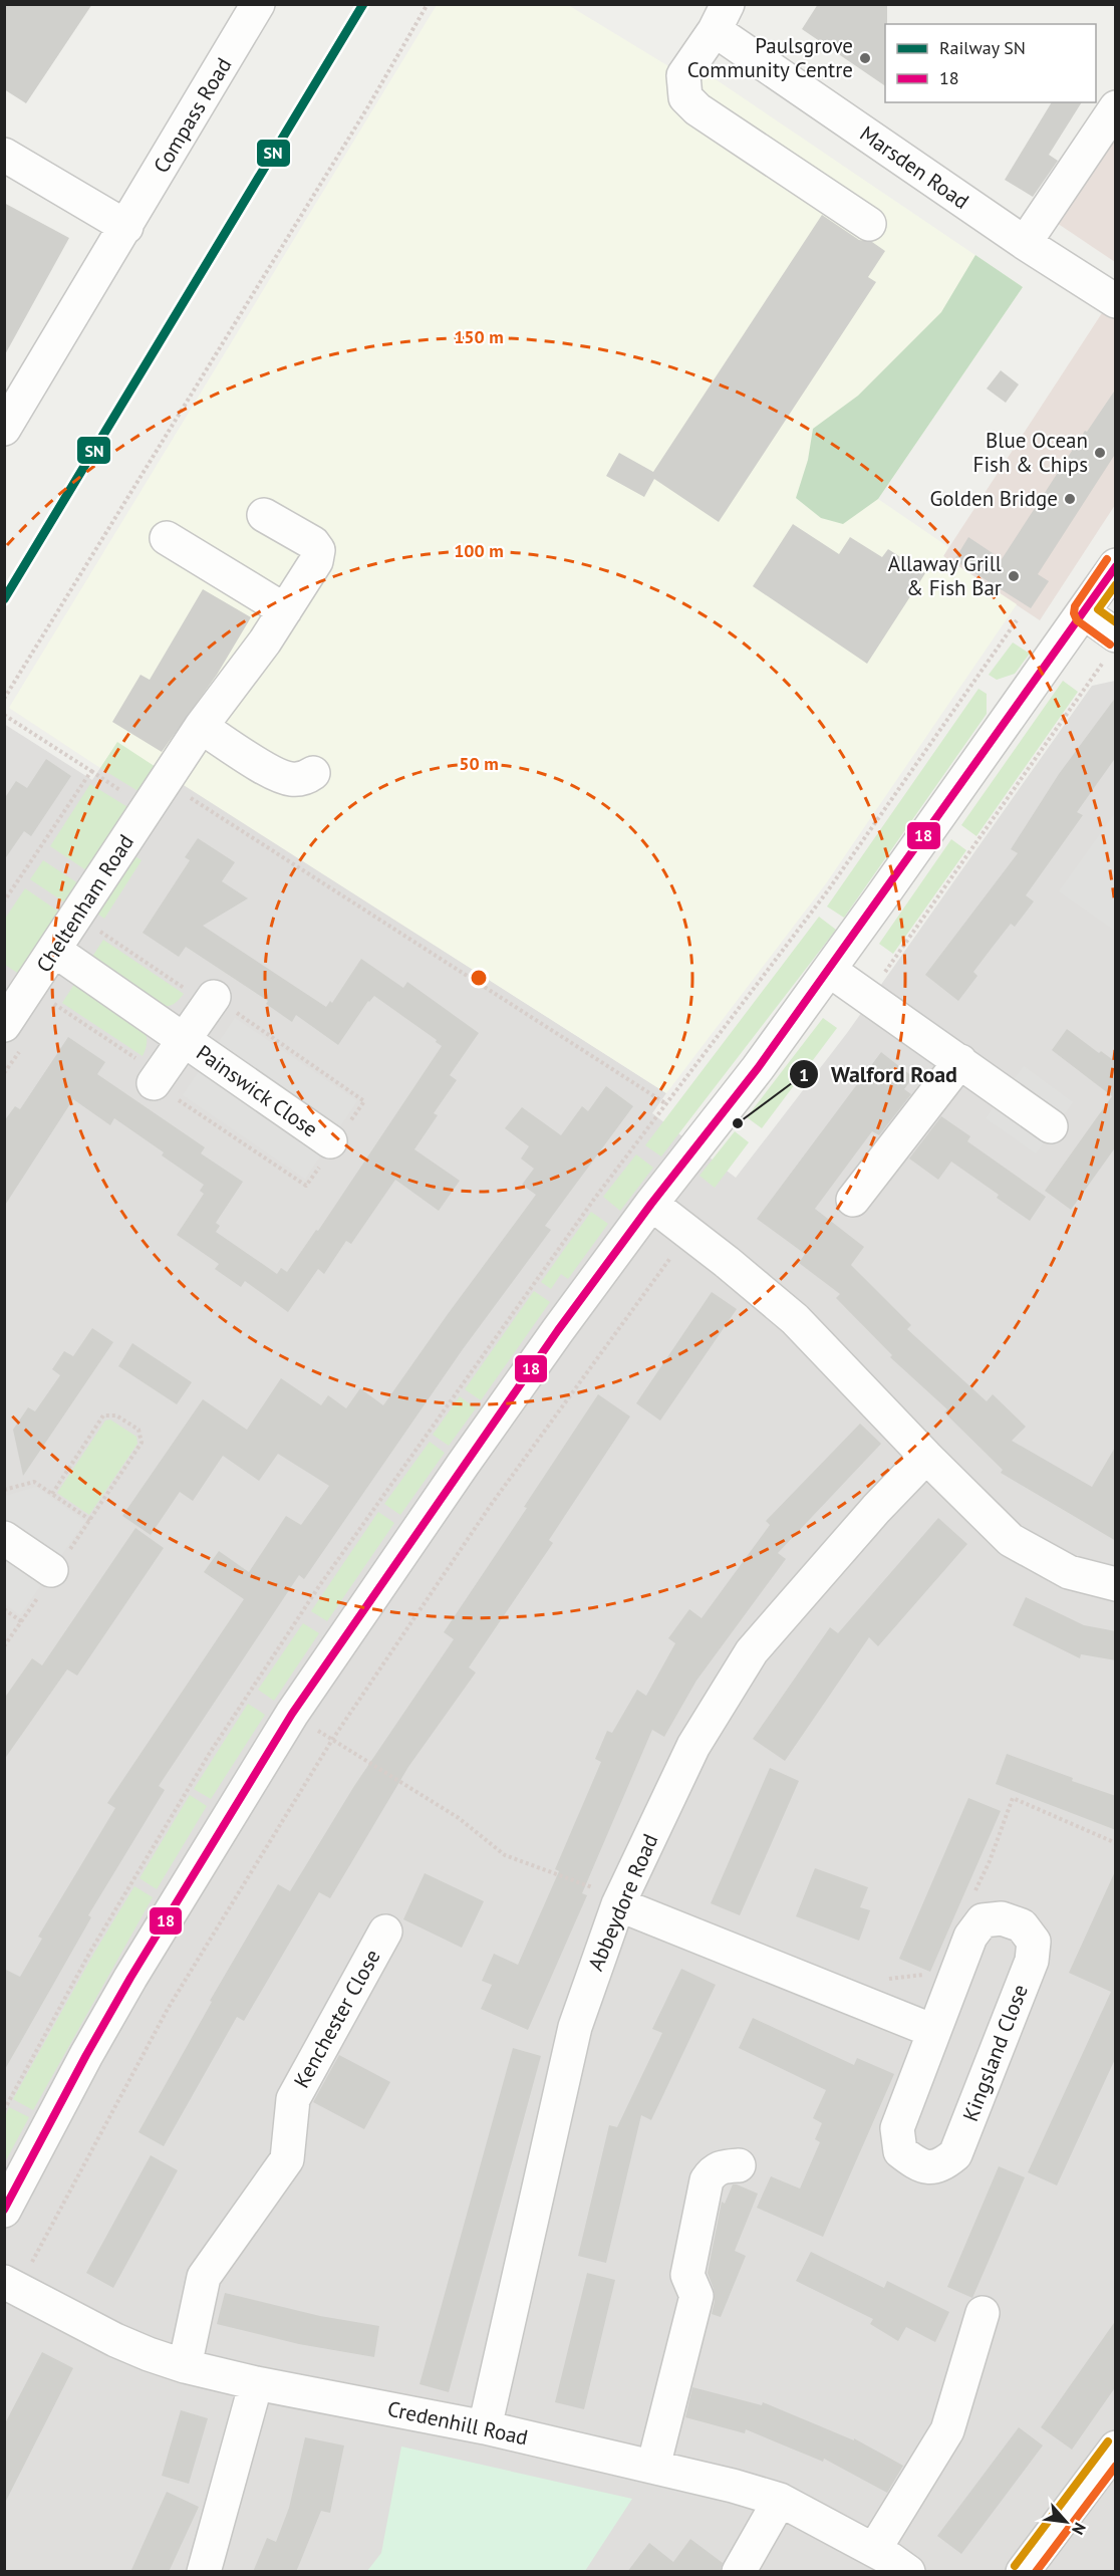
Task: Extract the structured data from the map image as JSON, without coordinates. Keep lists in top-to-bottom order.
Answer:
{
  "streets": {
    "street": [
      "Compass Road",
      "Marsden Road",
      "Cheltenham Road",
      "Painswick Close",
      "Abbeydore Road",
      "Kenchester Close",
      "Kingsland Close",
      "Credenhill Road"
    ]
  },
  "crossings": [
    ["Cheltenham Road", "Painswick Close"],
    ["Abbeydore Road", "Credenhill Road"],
    ["Kenchester Close", "Credenhill Road"]
  ],
  "places": [
    "Paulsgrove Community Centre",
    "Blue Ocean Fish & Chips",
    "Golden Bridge",
    "Allaway Grill & Fish Bar",
    "Walford Road"
  ],
  "lines": ["rail line SN", "transit line 18"],
  "legend": ["Railway SN", "18"],
  "north": "bottom right",
  "rings": ["150 m", "100 m", "50 m"]
}
